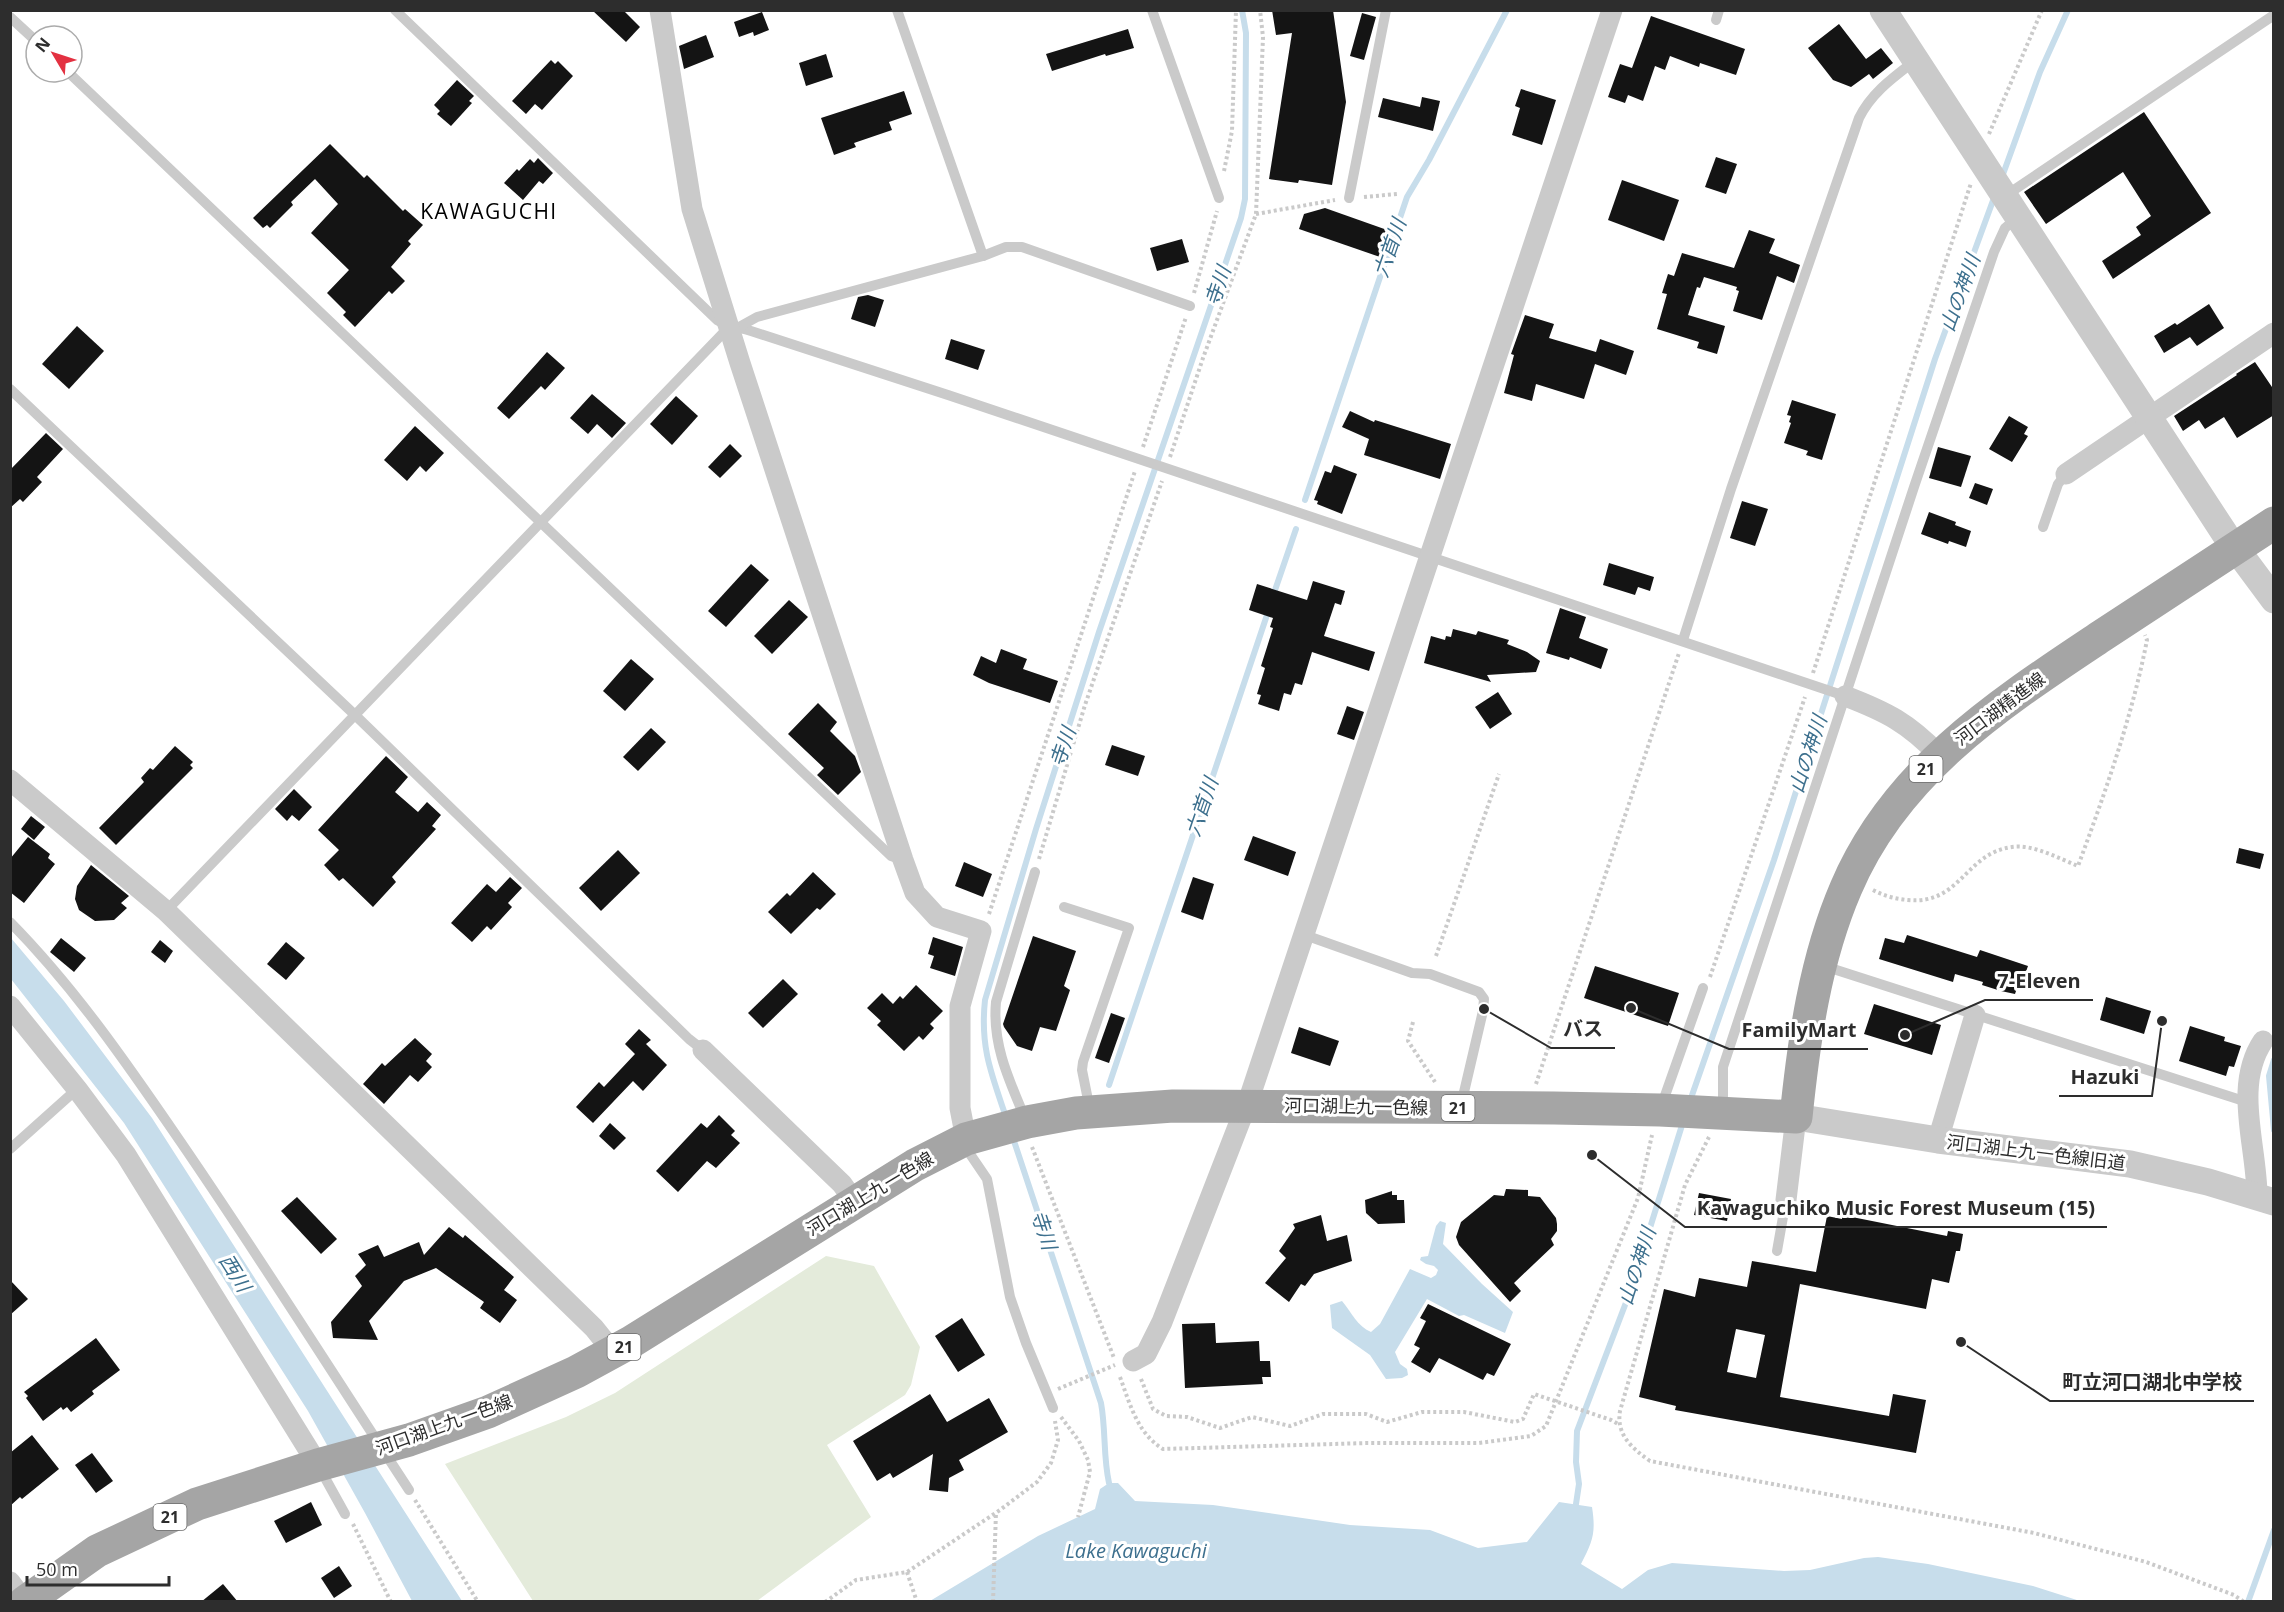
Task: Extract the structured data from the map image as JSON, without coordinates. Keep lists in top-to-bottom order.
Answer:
{
  "streets": {
    "main road": ["河口湖精進線", "21", "河口湖上九一色線"],
    "street": ["河口湖上九一色線旧道"]
  },
  "crossings": [
    ["河口湖精進線", "河口湖上九一色線"],
    ["河口湖精進線", "河口湖上九一色線旧道"],
    ["河口湖上九一色線", "河口湖上九一色線旧道"]
  ],
  "districts": ["KAWAGUCHI"],
  "water": [
    "六首川",
    "寺川",
    "山の神川",
    "西川",
    "Lake Kawaguchi"
  ],
  "places": [
    "FamilyMart",
    "バス",
    "Hazuki",
    "7-Eleven",
    "Kawaguchiko Music Forest Museum (15)",
    "町立河口湖北中学校"
  ],
  "scale_bar": "50 m",
  "north": "top left"
}
